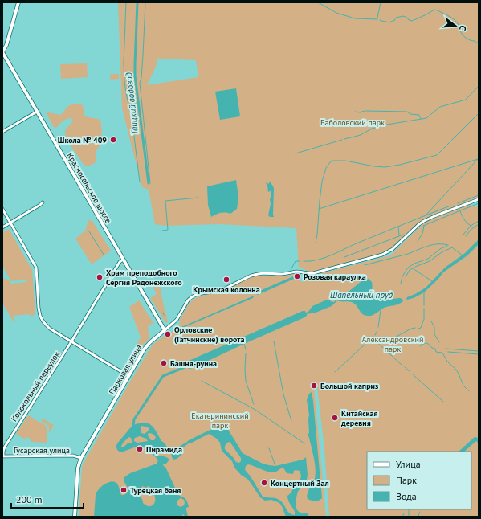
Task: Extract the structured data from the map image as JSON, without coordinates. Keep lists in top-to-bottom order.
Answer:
{
  "streets": {
    "main road": ["Красносельское шоссе", "Парковая улица"],
    "street": ["Колокольный переулок", "Гусарская улица"]
  },
  "crossings": [
    ["Красносельское шоссе", "Парковая улица"],
    ["Красносельское шоссе", "Колокольный переулок"],
    ["Парковая улица", "Гусарская улица"],
    ["Колокольный переулок", "Гусарская улица"]
  ],
  "water": ["Таицкий водовод", "Шапельный пруд"],
  "parks": ["Баболовский парк", "Александровский парк", "Екатерининский парк"],
  "places": [
    "Школа № 409",
    "Розовая караулка",
    "Храм преподобного Сергия Радонежского",
    "Крымская колонна",
    "Орловские (Гатчинские) ворота",
    "Башня-руина",
    "Большой каприз",
    "Китайская деревня",
    "Пирамида",
    "Концертный Зал",
    "Турецкая баня"
  ],
  "legend": ["Улица", "Парк", "Вода"],
  "scale_bar": "200 m",
  "north": "right"
}
